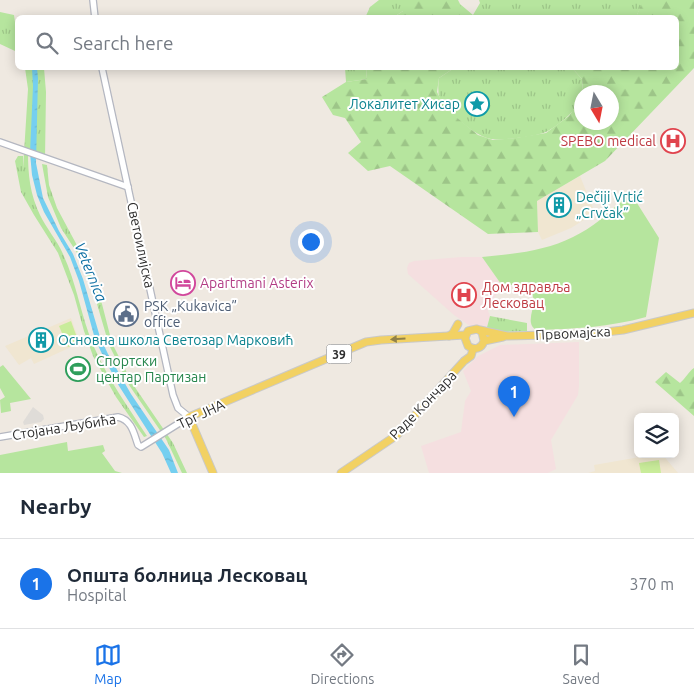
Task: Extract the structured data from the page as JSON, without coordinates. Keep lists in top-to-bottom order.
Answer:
{
  "streets": {
    "main road": [
      "Првомајска",
      "39",
      "Раде Кончара",
      "Трг ЈНА"
    ],
    "street": ["Светоилијска", "Стојана Љубића"]
  },
  "crossings": [
    ["Светоилијска", "Трг ЈНА"],
    ["Првомајска", "39"],
    ["Првомајска", "Раде Кончара"],
    ["39", "Раде Кончара"],
    ["39", "Трг ЈНА"],
    ["Трг ЈНА", "Стојана Љубића"]
  ],
  "one_way": ["Трг ЈНА"],
  "water": ["Veternica"],
  "places": {
    "place": ["Локалитет Хисар"],
    "hospital": ["SPEBO medical", "Дом здравља Лесковац"],
    "building": ["Dečiji Vrtić „Crvčak”", "Основна школа Светозар Марковић"],
    "hotel": ["Apartmani Asterix"],
    "public building": ["PSK „Kukavica” office"],
    "sports": ["Спортски центар Партизан"]
  },
  "north": "bottom",
  "page": {
    "search": "Search here",
    "pins": "1",
    "heading": "Nearby",
    "list": [
      {
        "mark": "1",
        "name": "Општа болница Лесковац",
        "note": "Hospital",
        "value": "370 m"
      }
    ],
    "nav": ["Map", "Directions", "Saved"]
  }
}
